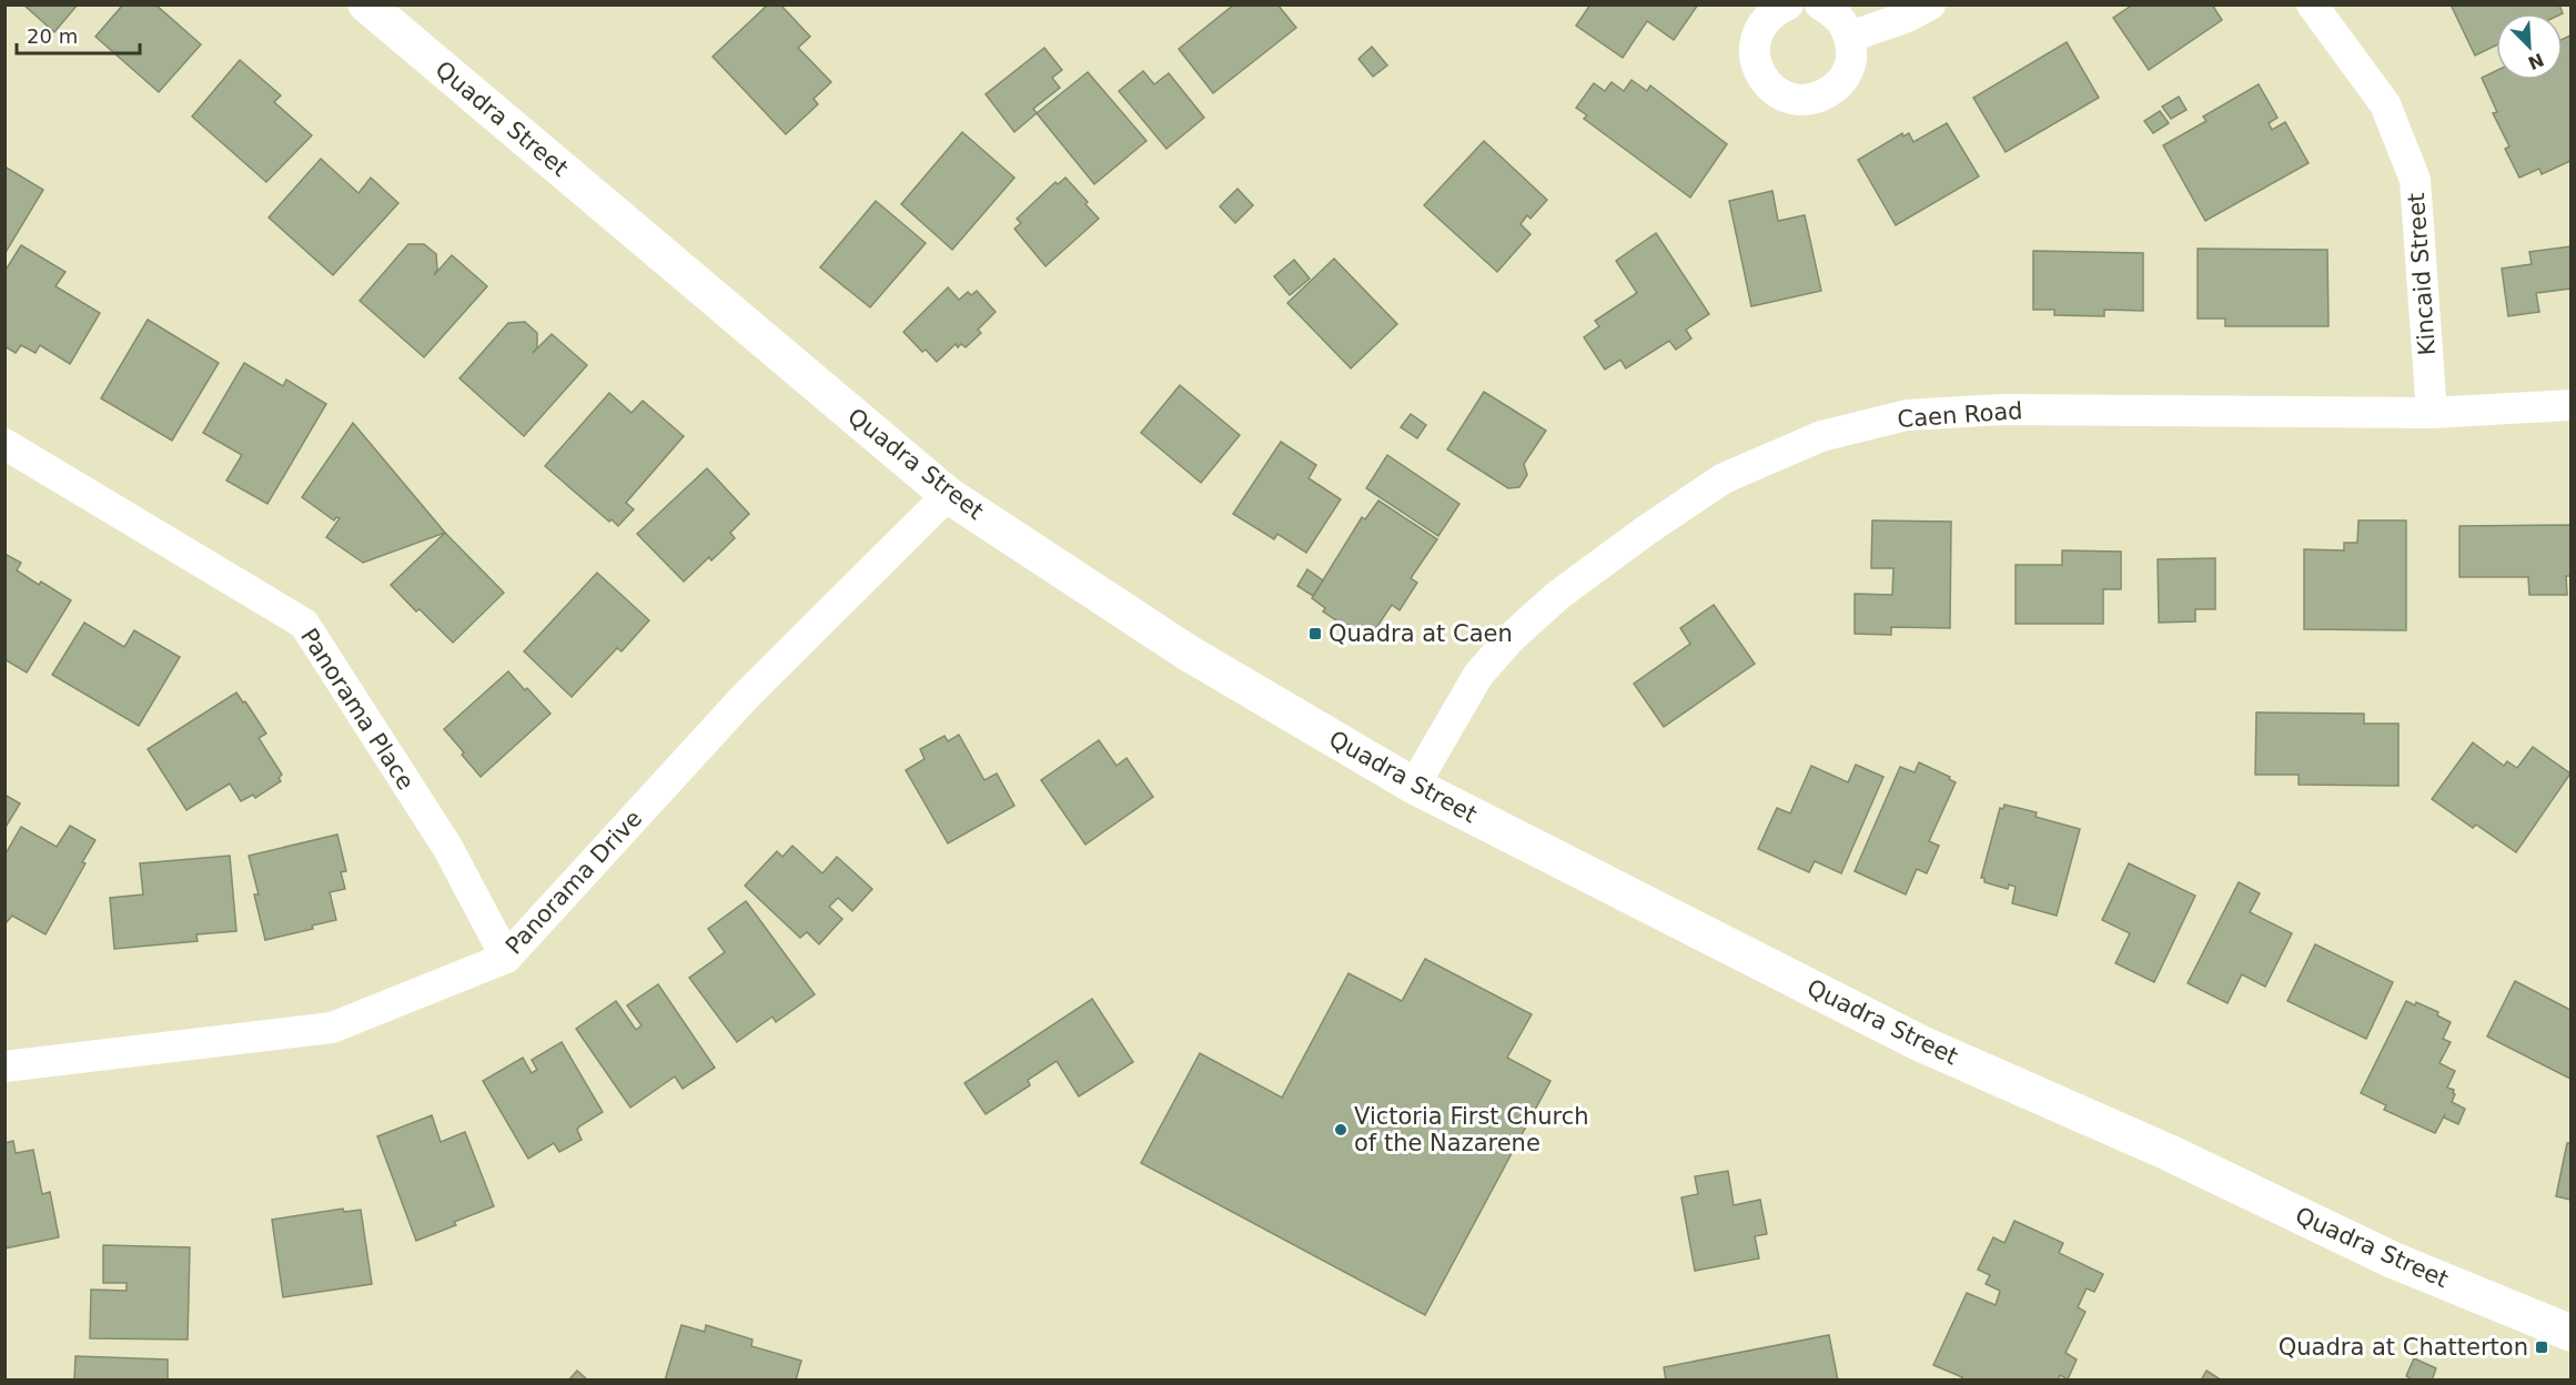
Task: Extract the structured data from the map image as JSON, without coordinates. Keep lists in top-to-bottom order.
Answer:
{
  "streets": {
    "main road": ["Quadra Street"],
    "street": [
      "Kincaid Street",
      "Caen Road",
      "Panorama Place",
      "Panorama Drive"
    ]
  },
  "crossings": [
    ["Quadra Street", "Caen Road"],
    ["Quadra Street", "Panorama Drive"],
    ["Kincaid Street", "Caen Road"],
    ["Panorama Place", "Panorama Drive"]
  ],
  "places": {
    "transit": ["Quadra at Caen", "Quadra at Chatterton"],
    "other": ["Victoria First Church of the Nazarene"]
  },
  "scale_bar": "20 m",
  "north": "bottom right"
}
